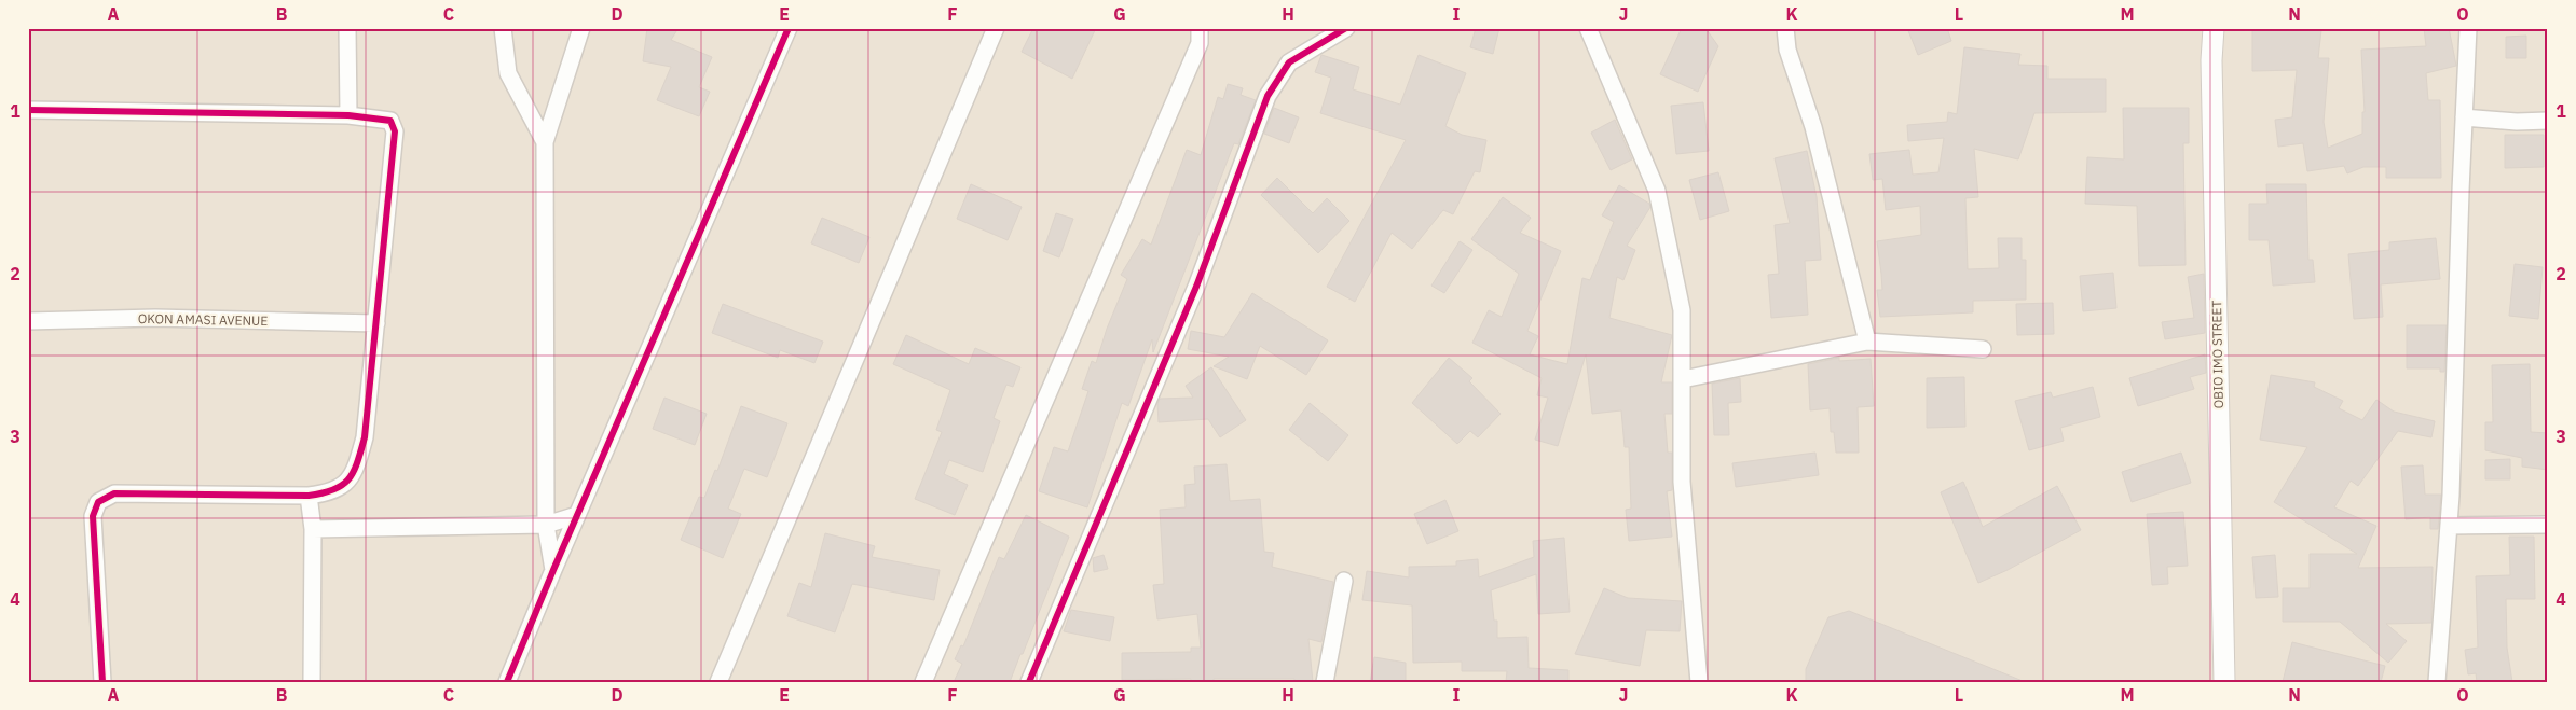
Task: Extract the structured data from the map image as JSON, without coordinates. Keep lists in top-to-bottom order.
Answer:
{
  "streets": {
    "street": ["OKON AMASI AVENUE", "OBIO IMO STREET"]
  },
  "grid": {
    "columns": [
      "A",
      "B",
      "C",
      "D",
      "E",
      "F",
      "G",
      "H",
      "I",
      "J",
      "K",
      "L",
      "M",
      "N",
      "O"
    ],
    "rows": [
      "1",
      "2",
      "3",
      "4"
    ]
  }
}
